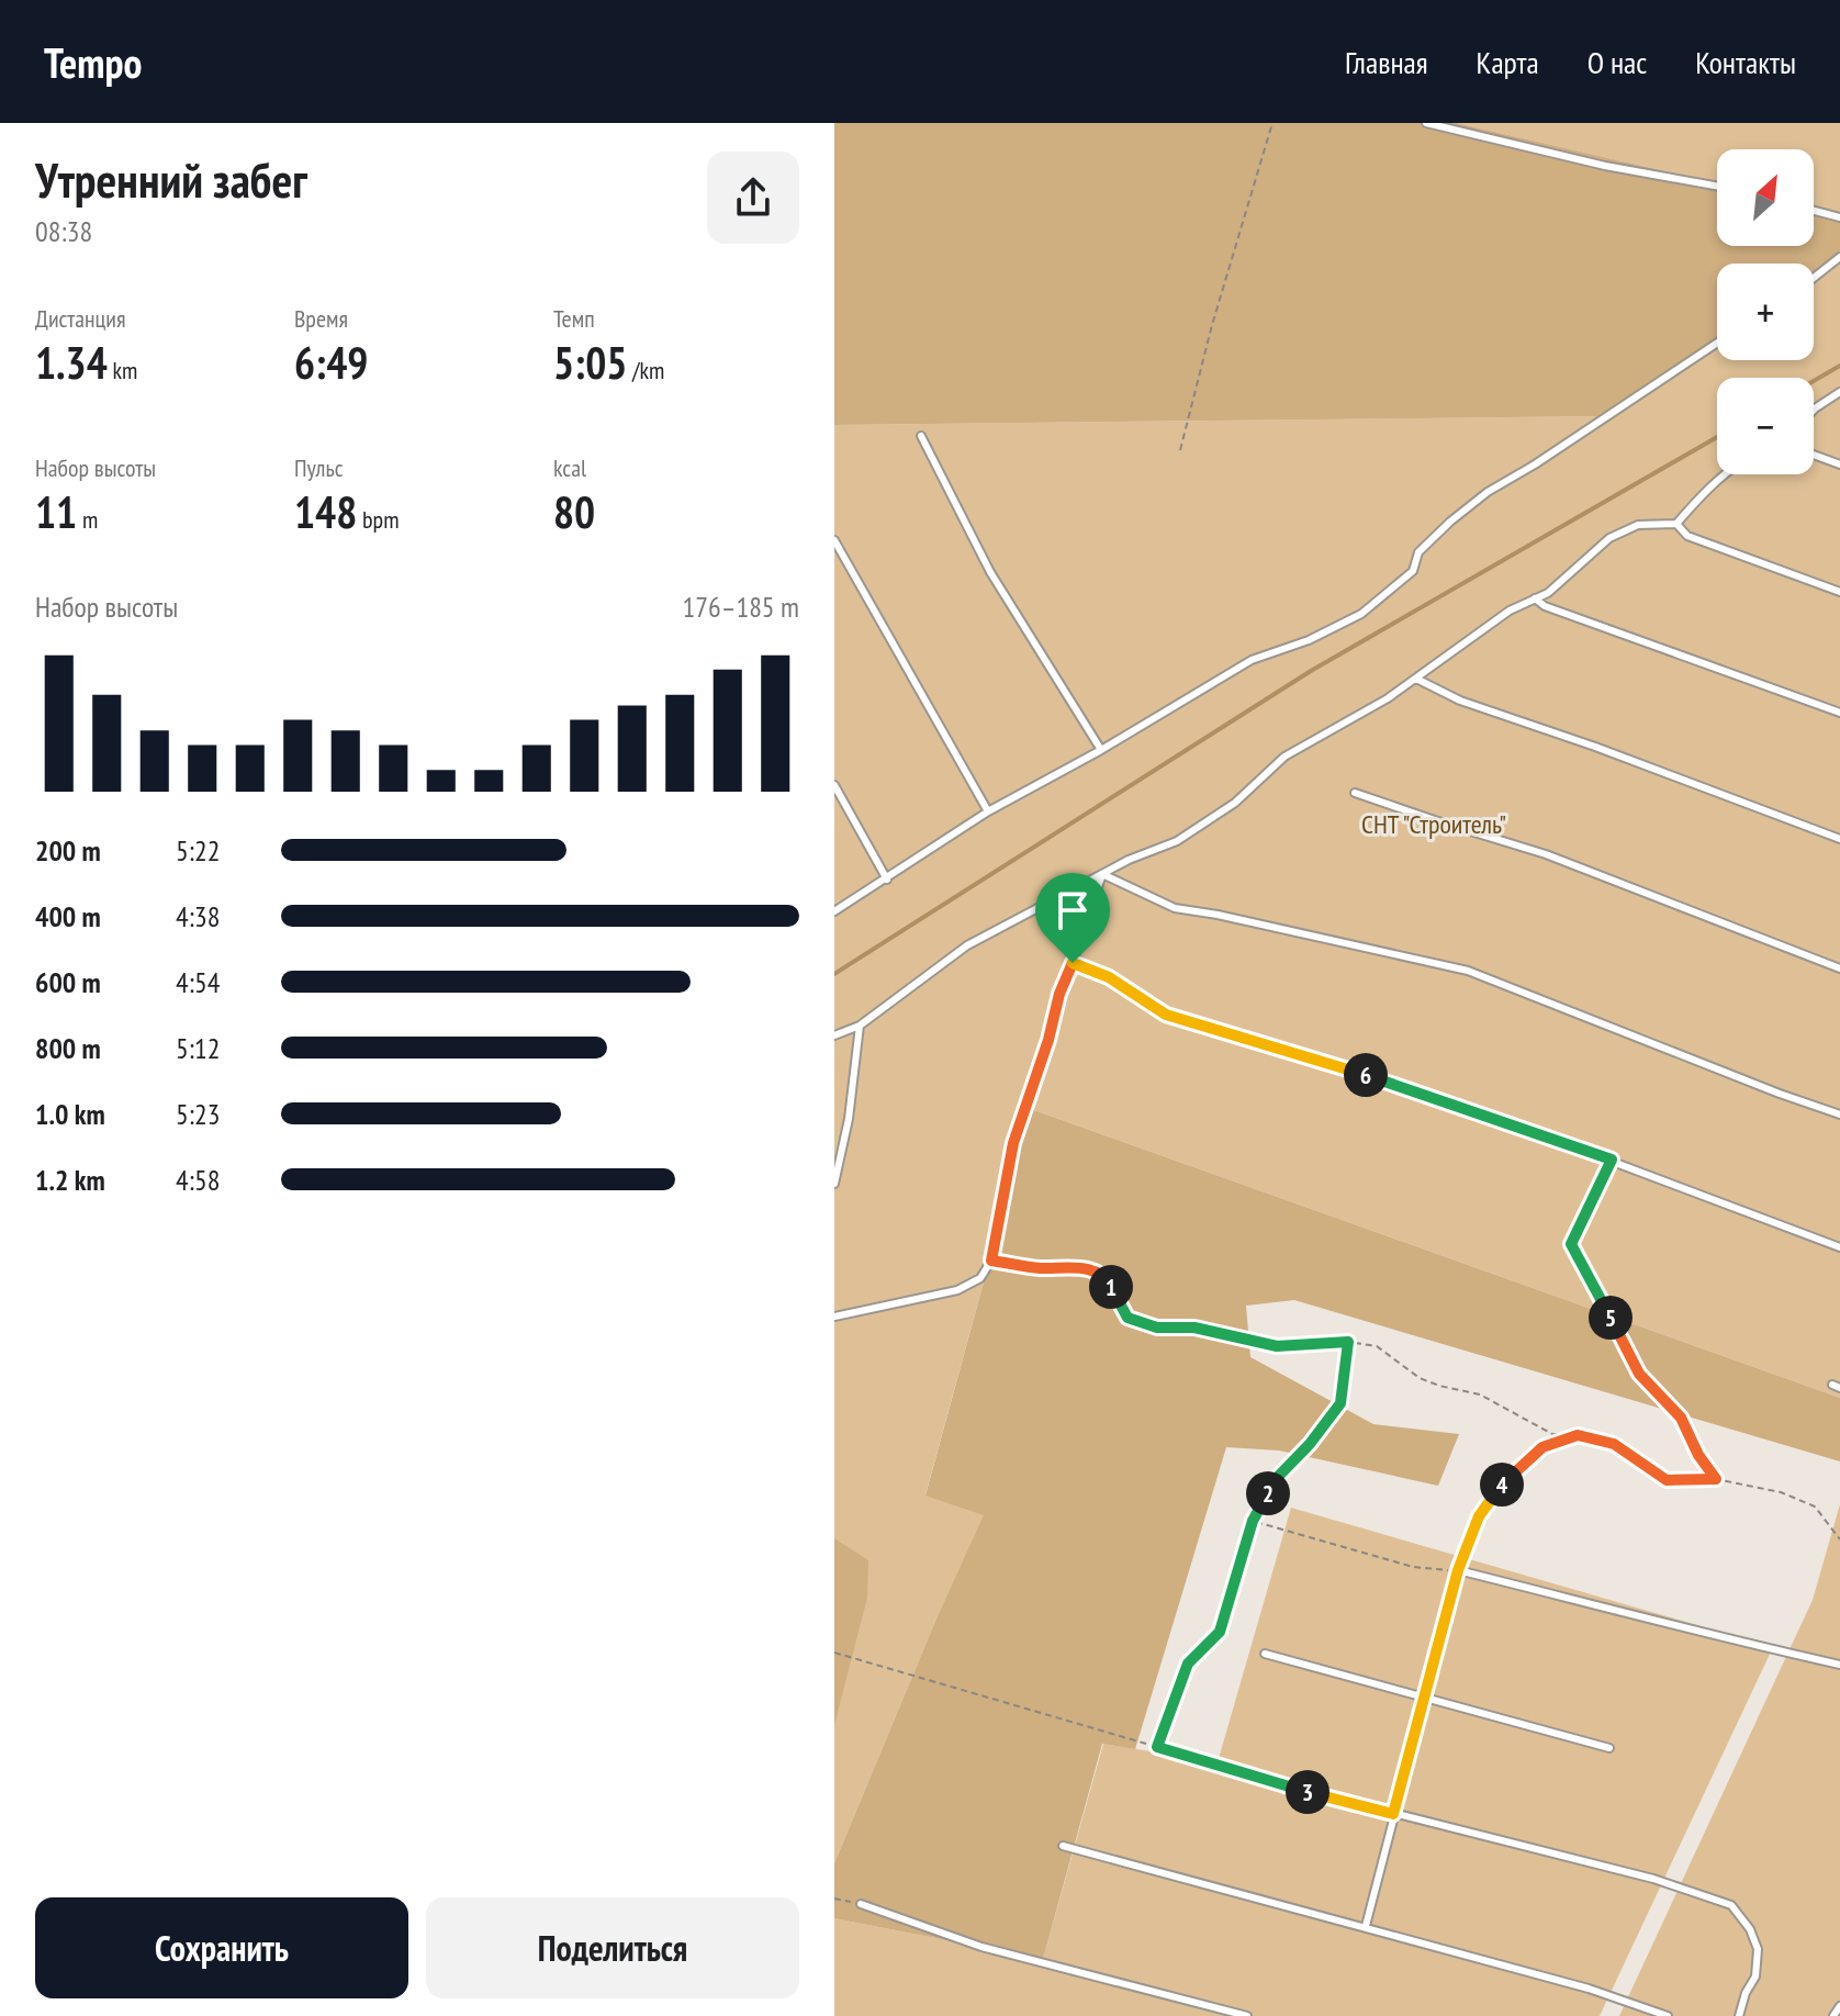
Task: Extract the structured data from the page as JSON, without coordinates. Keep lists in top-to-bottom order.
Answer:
{
  "parks": ["СНТ \"Строитель\""],
  "north": "top right",
  "page": {
    "header": "Tempo",
    "nav": [
      "Главная",
      "Карта",
      "О нас",
      "Контакты"
    ],
    "heading": ["Утренний забег", "08:38"],
    "map_buttons": ["+", "−"],
    "stats": [
      ["Дистанция", "1.34 km"],
      ["Время", "6:49"],
      ["Темп", "5:05 /km"],
      ["Набор высоты", "11 m"],
      ["Пульс", "148 bpm"],
      ["kcal", "80"]
    ],
    "chart": ["Набор высоты", "176–185 m"],
    "list": [
      {
        "name": "200 m",
        "note": "5:22"
      },
      {
        "name": "400 m",
        "note": "4:38"
      },
      {
        "name": "600 m",
        "note": "4:54"
      },
      {
        "name": "800 m",
        "note": "5:12"
      },
      {
        "name": "1.0 km",
        "note": "5:23"
      },
      {
        "name": "1.2 km",
        "note": "4:58"
      }
    ],
    "pins": [
      "6",
      "1",
      "5",
      "4",
      "2",
      "3"
    ],
    "buttons": ["Сохранить", "Поделиться"]
  }
}
